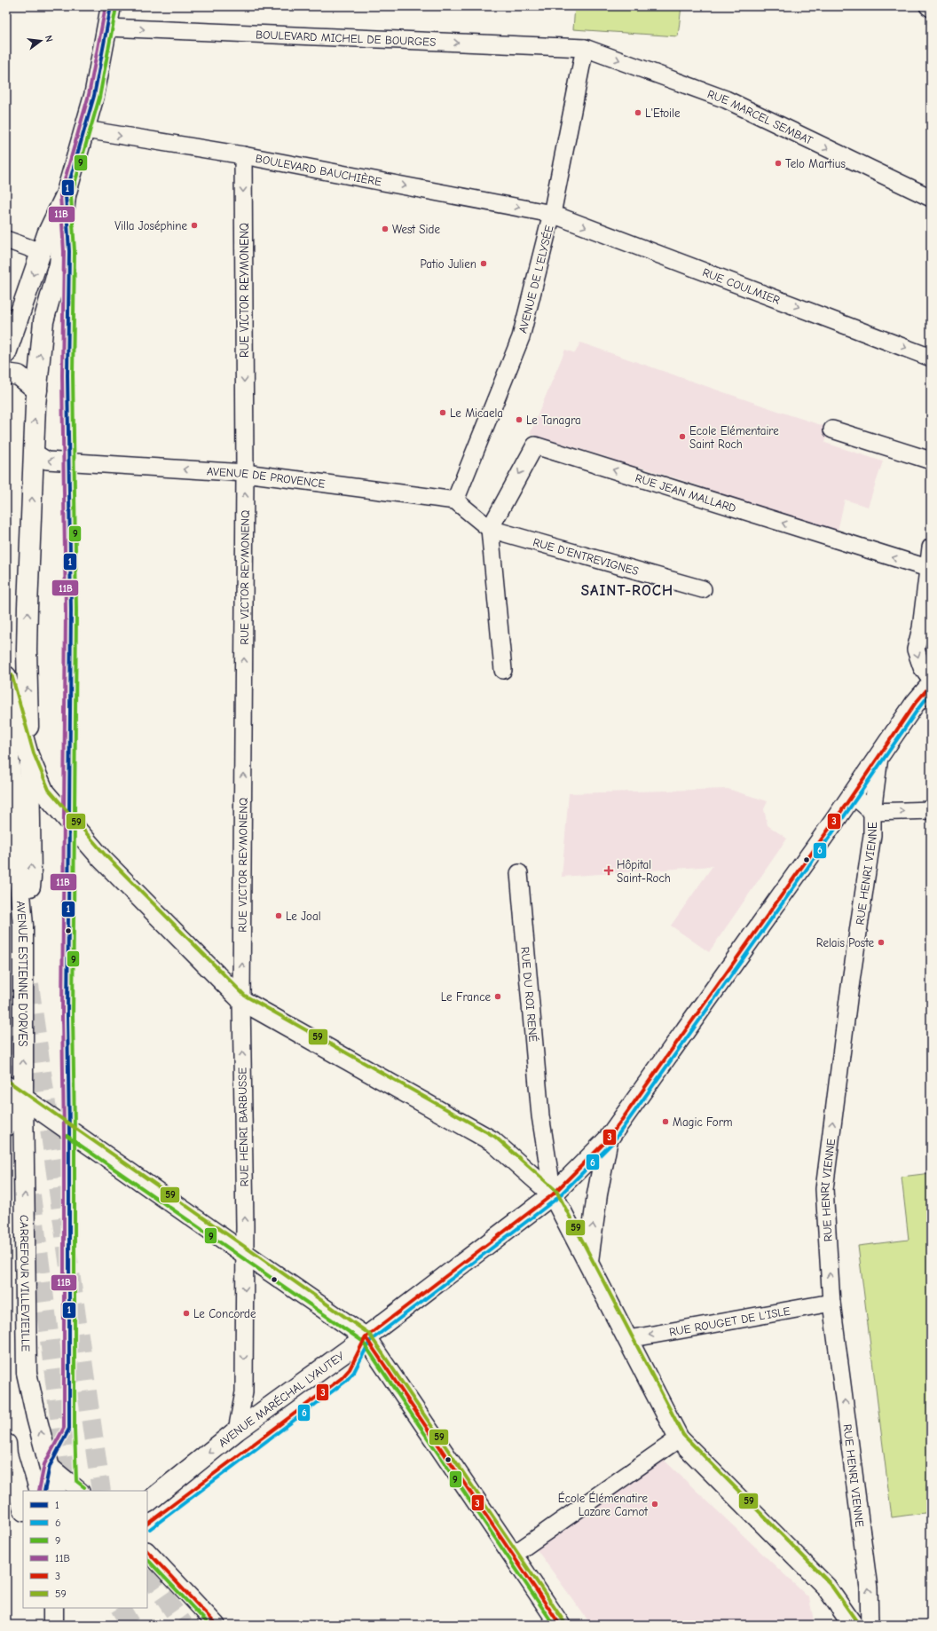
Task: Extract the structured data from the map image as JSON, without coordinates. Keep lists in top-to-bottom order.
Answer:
{
  "streets": {
    "main road": ["AVENUE ESTIENNE D'ORVES", "CARREFOUR VILLEVIEILLE", "AVENUE MARÉCHAL LYAUTEY"],
    "street": [
      "BOULEVARD MICHEL DE BOURGES",
      "RUE MARCEL SEMBAT",
      "BOULEVARD BAUCHIÈRE",
      "AVENUE DE L'ELYSÉE",
      "RUE COULMIER",
      "RUE VICTOR REYMONENQ",
      "AVENUE DE PROVENCE",
      "RUE JEAN MALLARD",
      "RUE D'ENTREVIGNES",
      "RUE HENRI VIENNE",
      "RUE DU ROI RENÉ",
      "RUE HENRI BARBUSSE",
      "RUE ROUGET DE L'ISLE"
    ]
  },
  "crossings": [
    ["BOULEVARD MICHEL DE BOURGES", "RUE MARCEL SEMBAT"],
    ["BOULEVARD MICHEL DE BOURGES", "AVENUE DE L'ELYSÉE"],
    ["RUE MARCEL SEMBAT", "AVENUE DE L'ELYSÉE"],
    ["BOULEVARD BAUCHIÈRE", "AVENUE DE L'ELYSÉE"],
    ["BOULEVARD BAUCHIÈRE", "RUE COULMIER"],
    ["BOULEVARD BAUCHIÈRE", "RUE VICTOR REYMONENQ"],
    ["AVENUE DE L'ELYSÉE", "RUE COULMIER"],
    ["AVENUE DE L'ELYSÉE", "AVENUE DE PROVENCE"],
    ["RUE VICTOR REYMONENQ", "AVENUE DE PROVENCE"],
    ["RUE VICTOR REYMONENQ", "RUE HENRI BARBUSSE"],
    ["RUE JEAN MALLARD", "RUE D'ENTREVIGNES"],
    ["RUE HENRI VIENNE", "RUE ROUGET DE L'ISLE"],
    ["AVENUE ESTIENNE D'ORVES", "CARREFOUR VILLEVIEILLE"],
    ["RUE DU ROI RENÉ", "AVENUE MARÉCHAL LYAUTEY"],
    ["RUE HENRI BARBUSSE", "AVENUE MARÉCHAL LYAUTEY"]
  ],
  "one_way": [
    "BOULEVARD MICHEL DE BOURGES",
    "RUE MARCEL SEMBAT",
    "BOULEVARD BAUCHIÈRE",
    "RUE COULMIER",
    "AVENUE DE PROVENCE",
    "RUE JEAN MALLARD",
    "RUE HENRI VIENNE",
    "AVENUE ESTIENNE D'ORVES",
    "CARREFOUR VILLEVIEILLE",
    "RUE ROUGET DE L'ISLE"
  ],
  "districts": ["SAINT-ROCH"],
  "places": {
    "other": [
      "L'Etoile",
      "Telo Martius",
      "Villa Joséphine",
      "West Side",
      "Patio Julien",
      "Le Micaela",
      "Le Tanagra",
      "Ecole Elémentaire Saint Roch",
      "Le Joal",
      "Relais Poste",
      "Le France",
      "Magic Form",
      "Le Concorde",
      "École Élémenatire Lazare Carnot"
    ],
    "health": ["Hôpital Saint-Roch"]
  },
  "lines": [
    "transit line 1",
    "transit line 11B",
    "transit line 9",
    "transit line 59",
    "transit line 3",
    "transit line 6"
  ],
  "legend": [
    "1",
    "6",
    "9",
    "11B",
    "3",
    "59"
  ],
  "north": "right"
}
